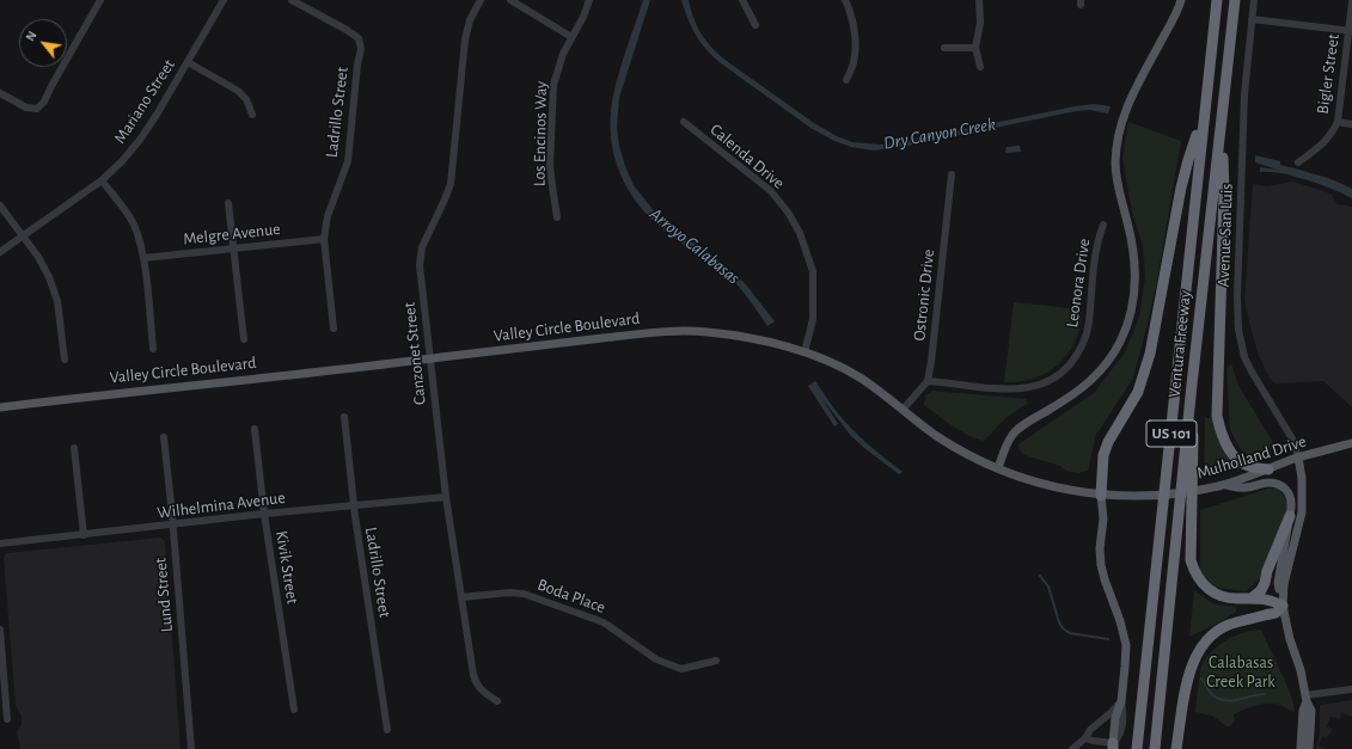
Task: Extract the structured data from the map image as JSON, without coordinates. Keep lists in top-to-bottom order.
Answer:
{
  "streets": {
    "highway": ["Ventura Freeway", "US 101"],
    "main road": ["Valley Circle Boulevard", "Mulholland Drive"],
    "street": [
      "Bigler Street",
      "Mariano Street",
      "Ladrillo Street",
      "Los Encinos Way",
      "Calenda Drive",
      "Melgre Avenue",
      "Avenue San Luis",
      "Leonora Drive",
      "Ostronic Drive",
      "Canzonet Street",
      "Wilhelmina Avenue",
      "Kivik Street",
      "Lund Street",
      "Boda Place"
    ]
  },
  "crossings": [
    ["Ladrillo Street", "Melgre Avenue"],
    ["Ladrillo Street", "Wilhelmina Avenue"],
    ["Calenda Drive", "Valley Circle Boulevard"],
    ["Avenue San Luis", "Mulholland Drive"],
    ["Leonora Drive", "Ostronic Drive"],
    ["Valley Circle Boulevard", "Canzonet Street"],
    ["Valley Circle Boulevard", "Mulholland Drive"],
    ["Canzonet Street", "Wilhelmina Avenue"],
    ["Canzonet Street", "Boda Place"],
    ["Wilhelmina Avenue", "Kivik Street"],
    ["Wilhelmina Avenue", "Lund Street"]
  ],
  "water": ["Dry Canyon Creek", "Arroyo Calabasas"],
  "parks": ["Calabasas Creek Park"],
  "north": "top left"
}
